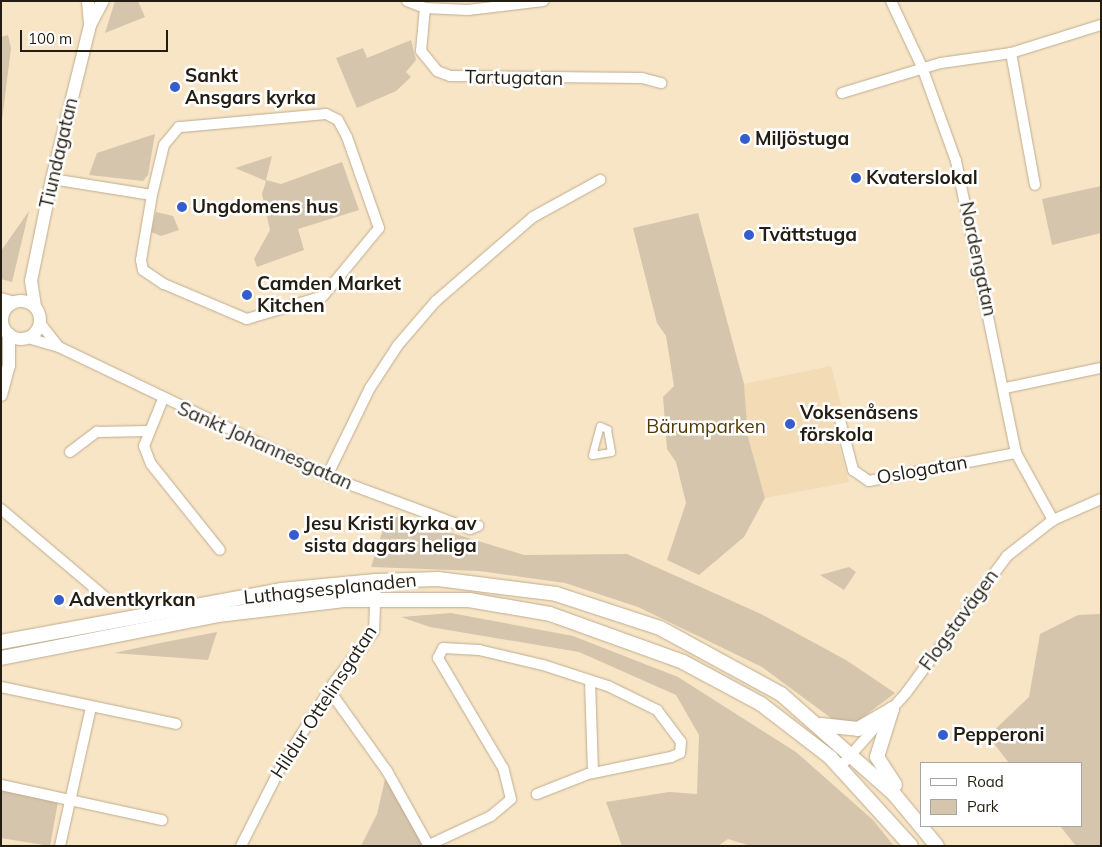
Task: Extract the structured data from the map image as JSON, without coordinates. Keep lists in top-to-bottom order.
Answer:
{
  "streets": {
    "main road": ["Luthagsesplanaden"],
    "street": [
      "Tartugatan",
      "Tiundagatan",
      "Nordengatan",
      "Sankt Johannesgatan",
      "Oslogatan",
      "Flogstavägen",
      "Hildur Ottelinsgatan"
    ]
  },
  "crossings": [
    ["Tiundagatan", "Sankt Johannesgatan"],
    ["Nordengatan", "Oslogatan"],
    ["Nordengatan", "Flogstavägen"],
    ["Luthagsesplanaden", "Flogstavägen"],
    ["Luthagsesplanaden", "Hildur Ottelinsgatan"]
  ],
  "parks": ["Bärumparken"],
  "places": [
    "Sankt Ansgars kyrka",
    "Miljöstuga",
    "Kvaterslokal",
    "Ungdomens hus",
    "Tvättstuga",
    "Camden Market Kitchen",
    "Voksenåsens förskola",
    "Jesu Kristi kyrka av sista dagars heliga",
    "Adventkyrkan",
    "Pepperoni"
  ],
  "legend": ["Road", "Park"],
  "scale_bar": "100 m"
}
